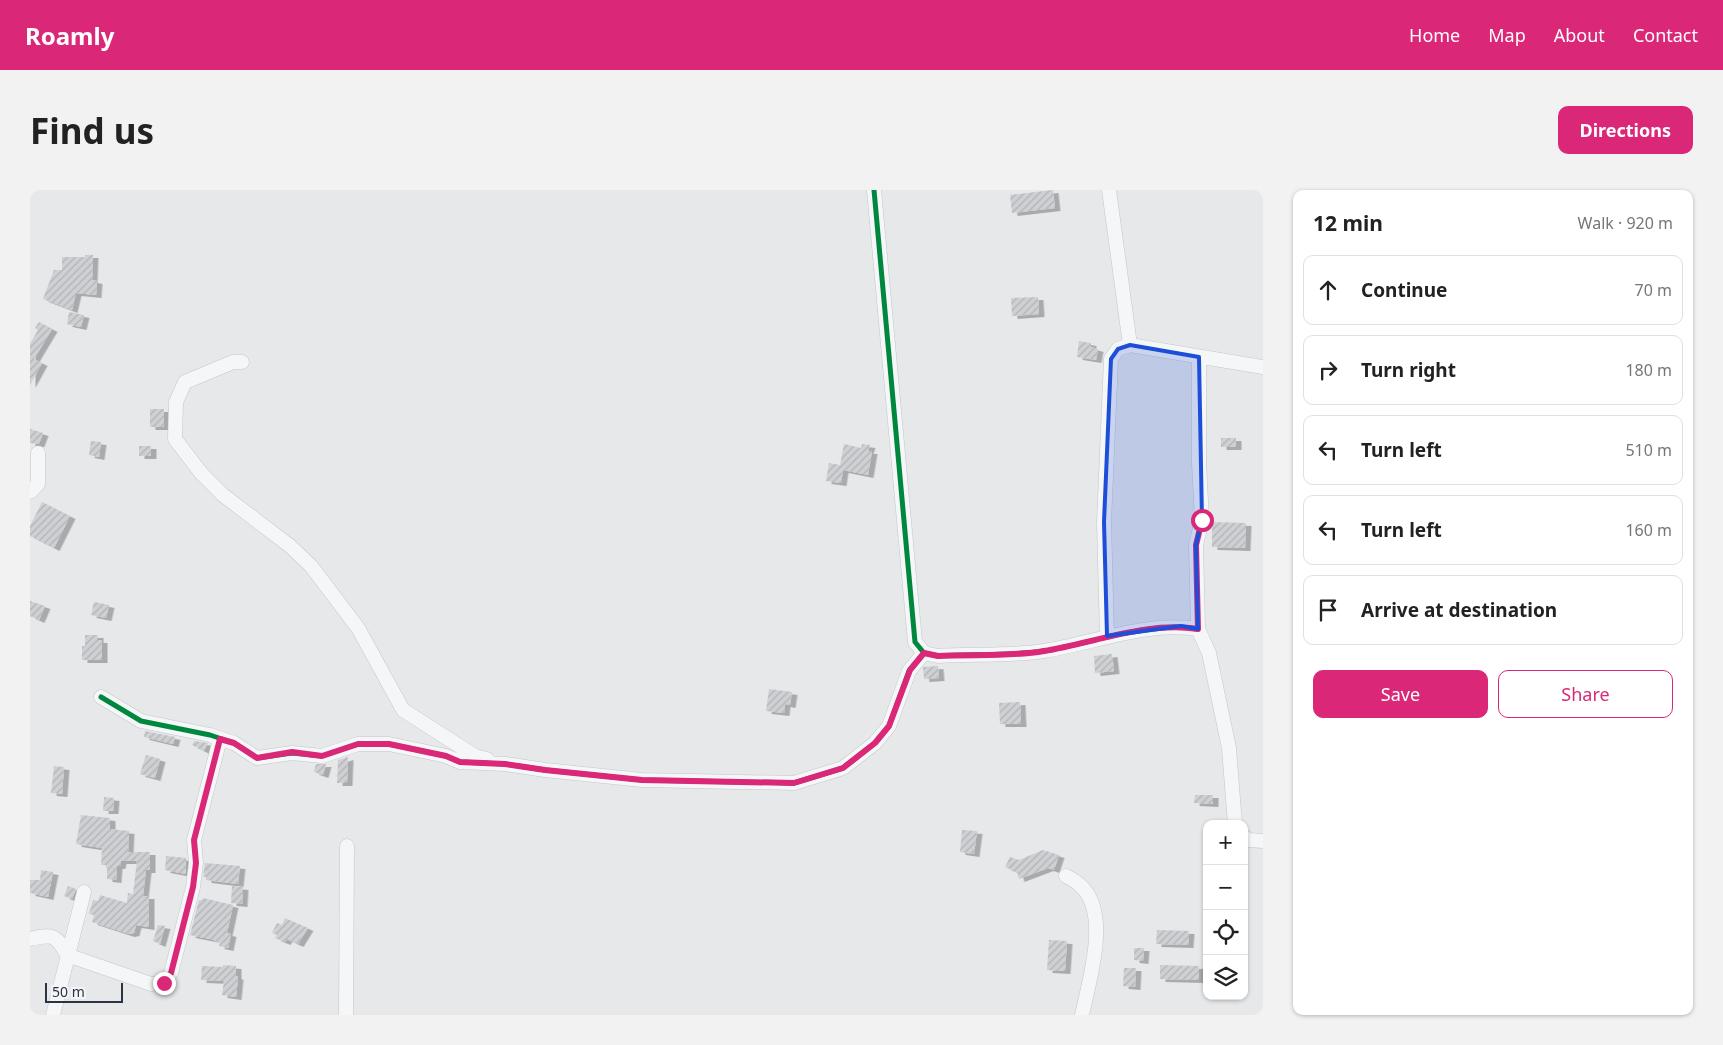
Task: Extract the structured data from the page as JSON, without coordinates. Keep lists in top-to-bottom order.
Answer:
{
  "scale_bar": "50 m",
  "page": {
    "header": "Roamly",
    "nav": [
      "Home",
      "Map",
      "About",
      "Contact"
    ],
    "buttons": [
      "Directions",
      ["Save", "Share"]
    ],
    "title": "Find us",
    "heading": ["12 min", "Walk · 920 m"],
    "list": [
      ["Continue", "70 m"],
      ["Turn right", "180 m"],
      ["Turn left", "510 m"],
      ["Turn left", "160 m"],
      "Arrive at destination"
    ],
    "map_buttons": ["+", "−"],
    "scale": "50 m"
  }
}
